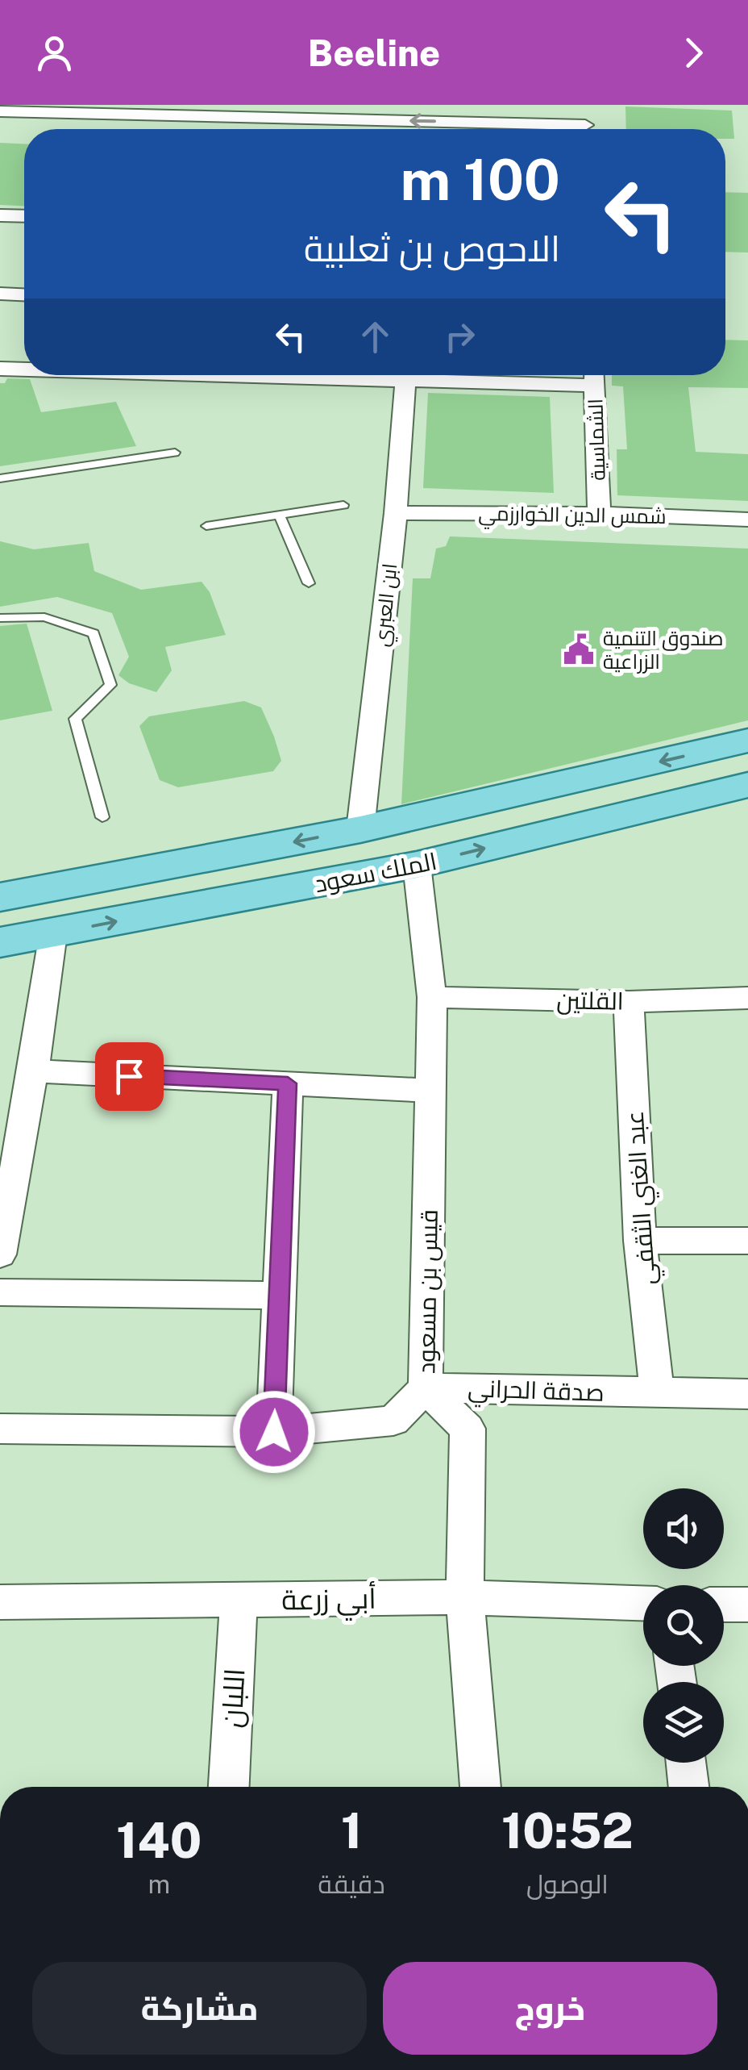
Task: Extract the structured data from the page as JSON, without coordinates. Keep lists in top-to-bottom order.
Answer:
{
  "streets": {
    "main road": ["الملك سعود"],
    "street": [
      "الشماسية",
      "شمس الدين الخوارزمي",
      "ابن العبري",
      "القلتين",
      "عبد الغني الثقفي",
      "قيس بن مسعود",
      "صدقة الحراني",
      "أبي زرعة",
      "اللبان"
    ]
  },
  "crossings": [
    ["الشماسية", "شمس الدين الخوارزمي"],
    ["شمس الدين الخوارزمي", "ابن العبري"],
    ["ابن العبري", "الملك سعود"],
    ["الملك سعود", "قيس بن مسعود"],
    ["القلتين", "عبد الغني الثقفي"],
    ["القلتين", "قيس بن مسعود"],
    ["عبد الغني الثقفي", "صدقة الحراني"],
    ["قيس بن مسعود", "صدقة الحراني"],
    ["قيس بن مسعود", "أبي زرعة"],
    ["أبي زرعة", "اللبان"]
  ],
  "places": {
    "public building": ["صندوق التنمية الزراعية"]
  },
  "page": {
    "header": "Beeline",
    "turn": ["100 m", "الاحوص بن ثعلبية"],
    "eta": [
      "10:52",
      "الوصول",
      "1",
      "دقيقة",
      "140",
      "m"
    ],
    "buttons": ["خروج", "مشاركة"]
  }
}
